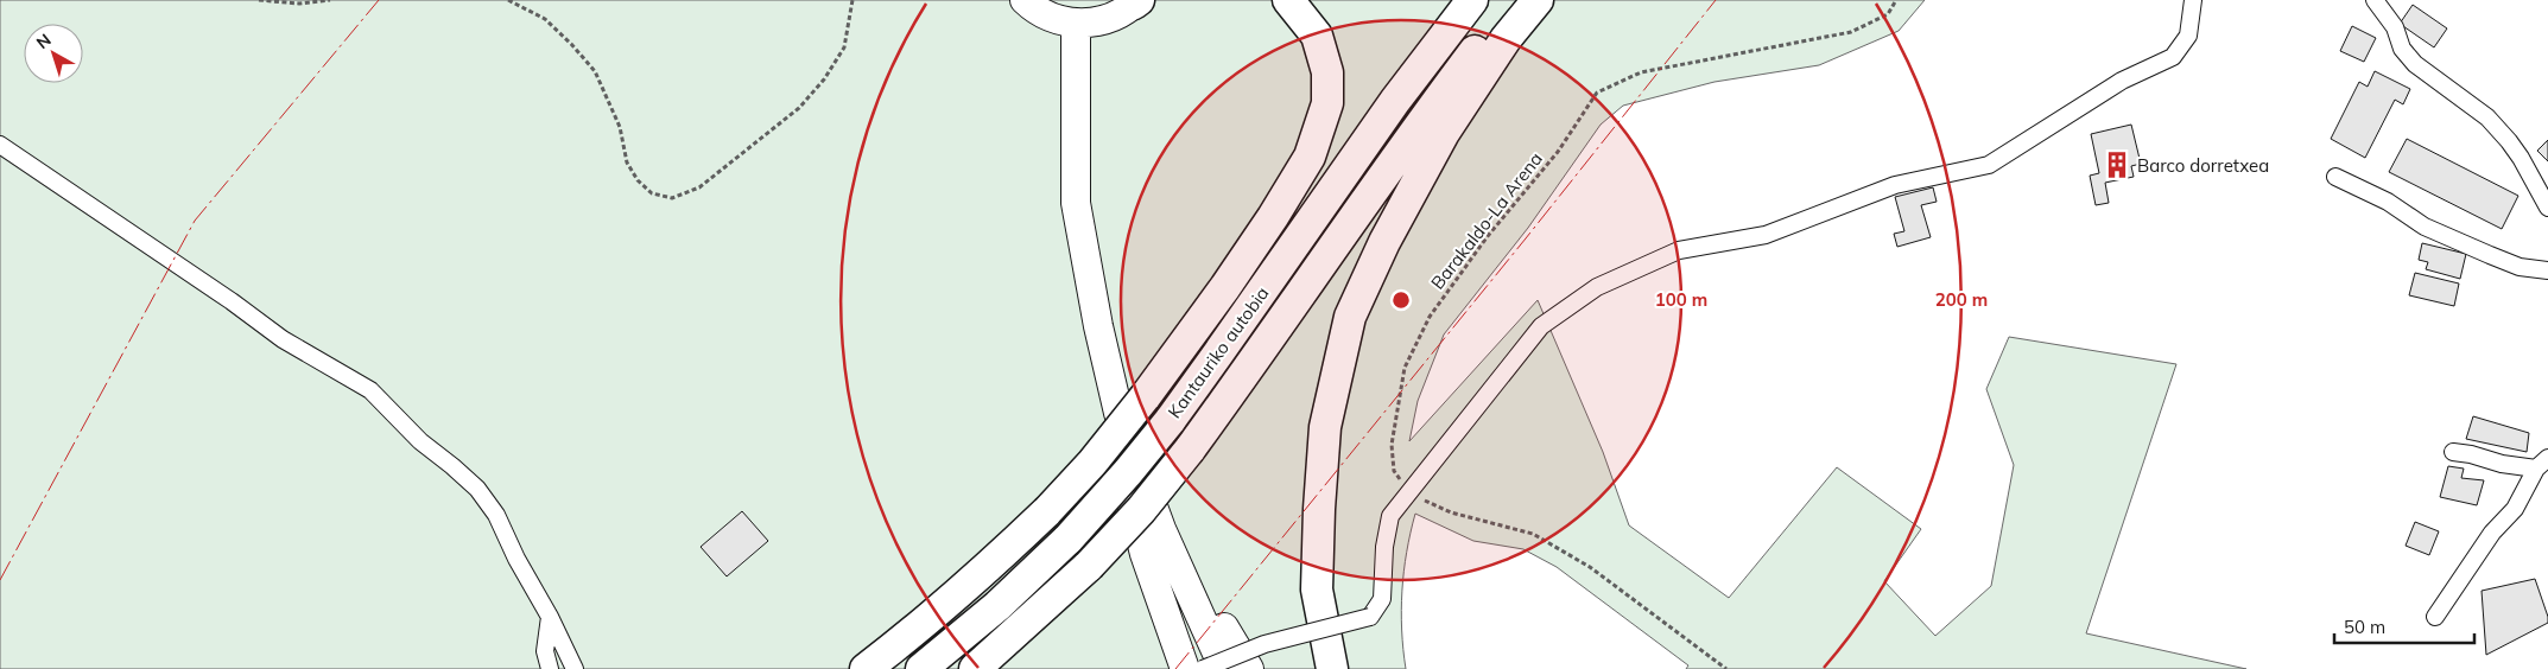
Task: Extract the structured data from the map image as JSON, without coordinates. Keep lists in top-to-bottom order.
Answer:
{
  "streets": {
    "highway": ["Kantauriko autobia"],
    "path": ["Barakaldo-La Arena"]
  },
  "places": {
    "building": ["Barco dorretxea"]
  },
  "scale_bar": "50 m",
  "north": "top left",
  "rings": ["100 m", "200 m"]
}
